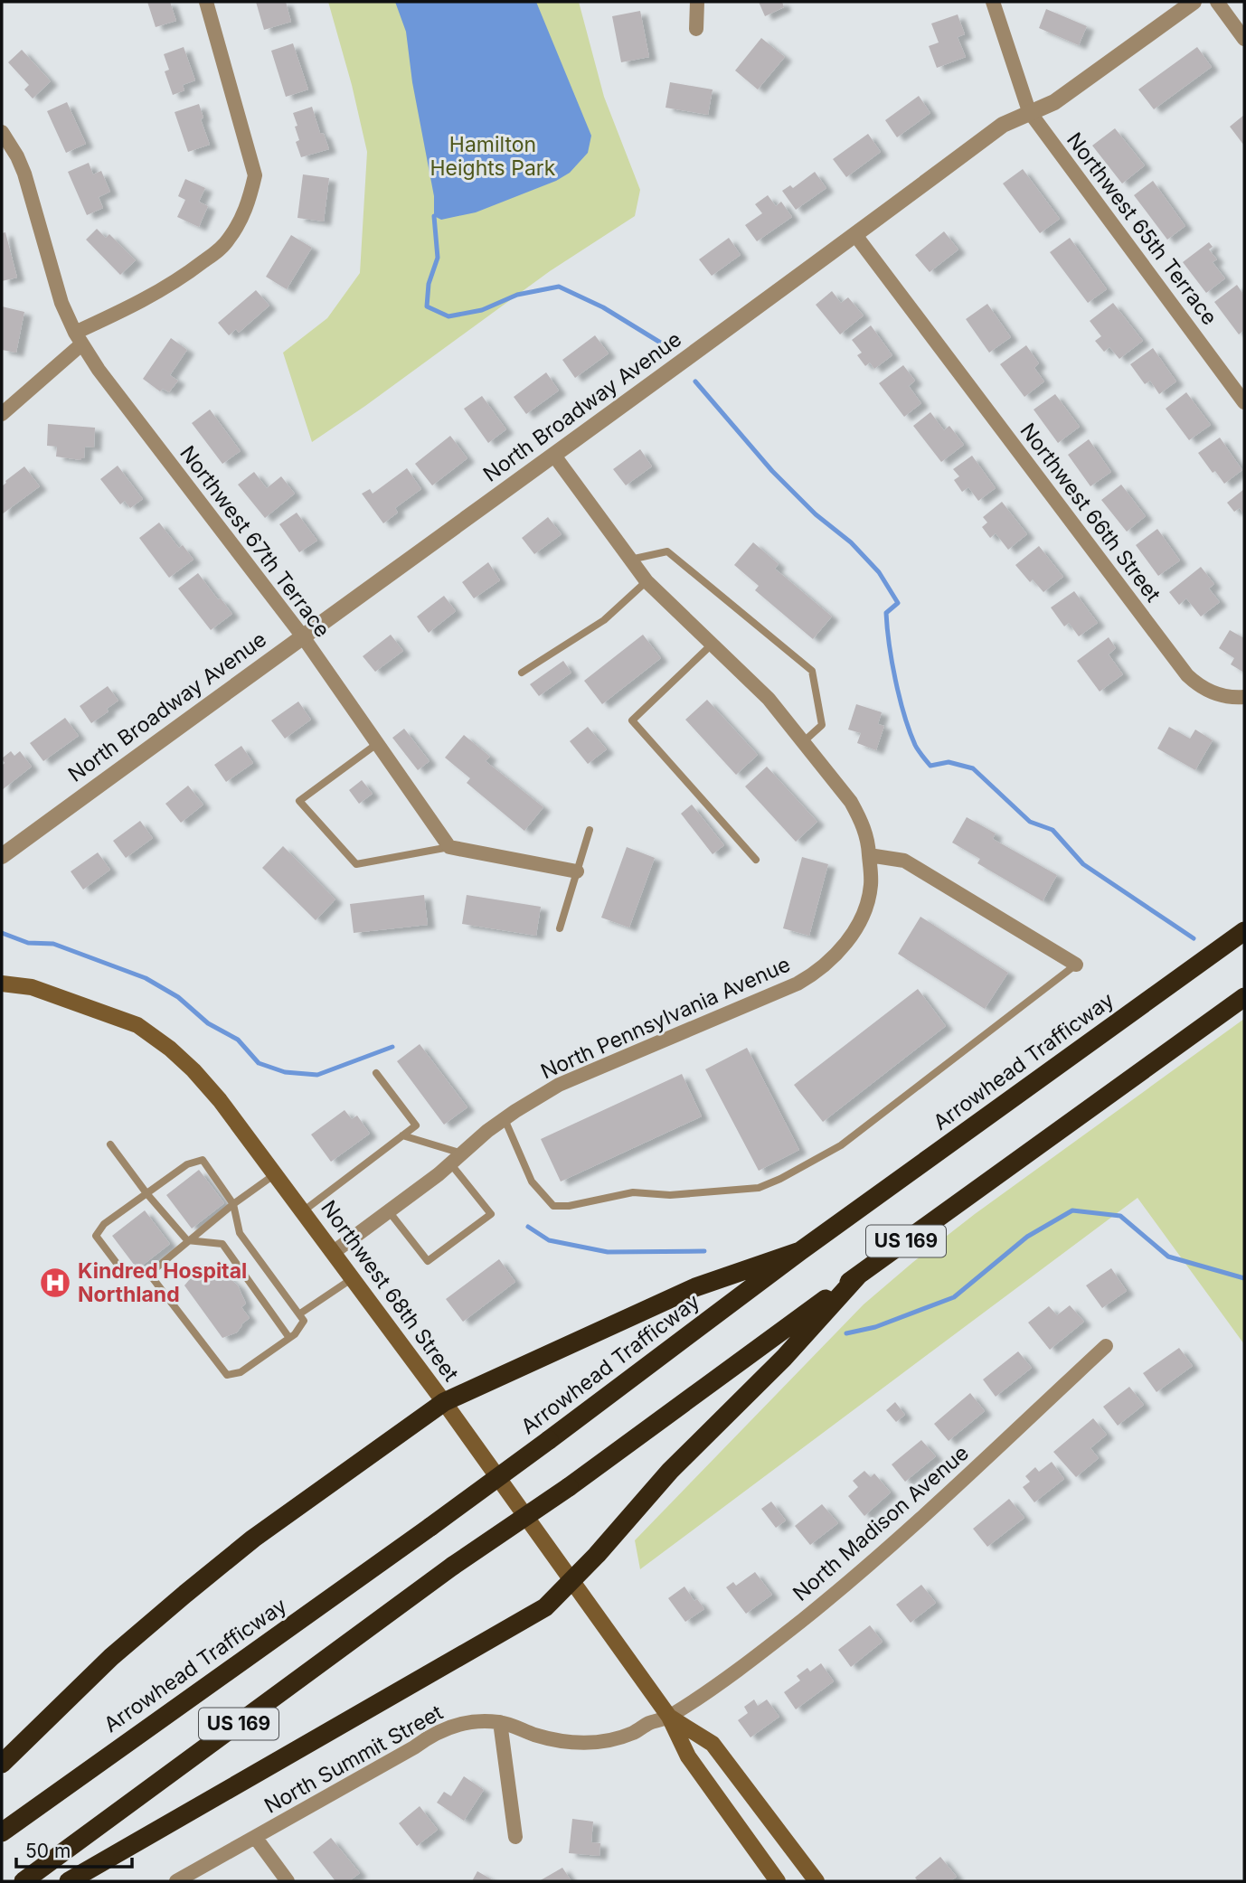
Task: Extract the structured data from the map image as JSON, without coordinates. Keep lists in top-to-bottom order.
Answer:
{
  "streets": {
    "highway": ["Arrowhead Trafficway", "US 169"],
    "main road": ["Northwest 68th Street"],
    "street": [
      "Northwest 65th Terrace",
      "North Broadway Avenue",
      "Northwest 66th Street",
      "Northwest 67th Terrace",
      "North Pennsylvania Avenue",
      "North Madison Avenue",
      "North Summit Street"
    ]
  },
  "crossings": [
    ["Northwest 65th Terrace", "North Broadway Avenue"],
    ["North Broadway Avenue", "Northwest 66th Street"],
    ["North Broadway Avenue", "Northwest 67th Terrace"],
    ["North Broadway Avenue", "North Pennsylvania Avenue"],
    ["North Pennsylvania Avenue", "Northwest 68th Street"],
    ["Northwest 68th Street", "North Madison Avenue"],
    ["Northwest 68th Street", "North Summit Street"],
    ["North Madison Avenue", "North Summit Street"]
  ],
  "parks": ["Hamilton Heights Park"],
  "places": {
    "hospital": ["Kindred Hospital Northland"]
  },
  "scale_bar": "50 m"
}
